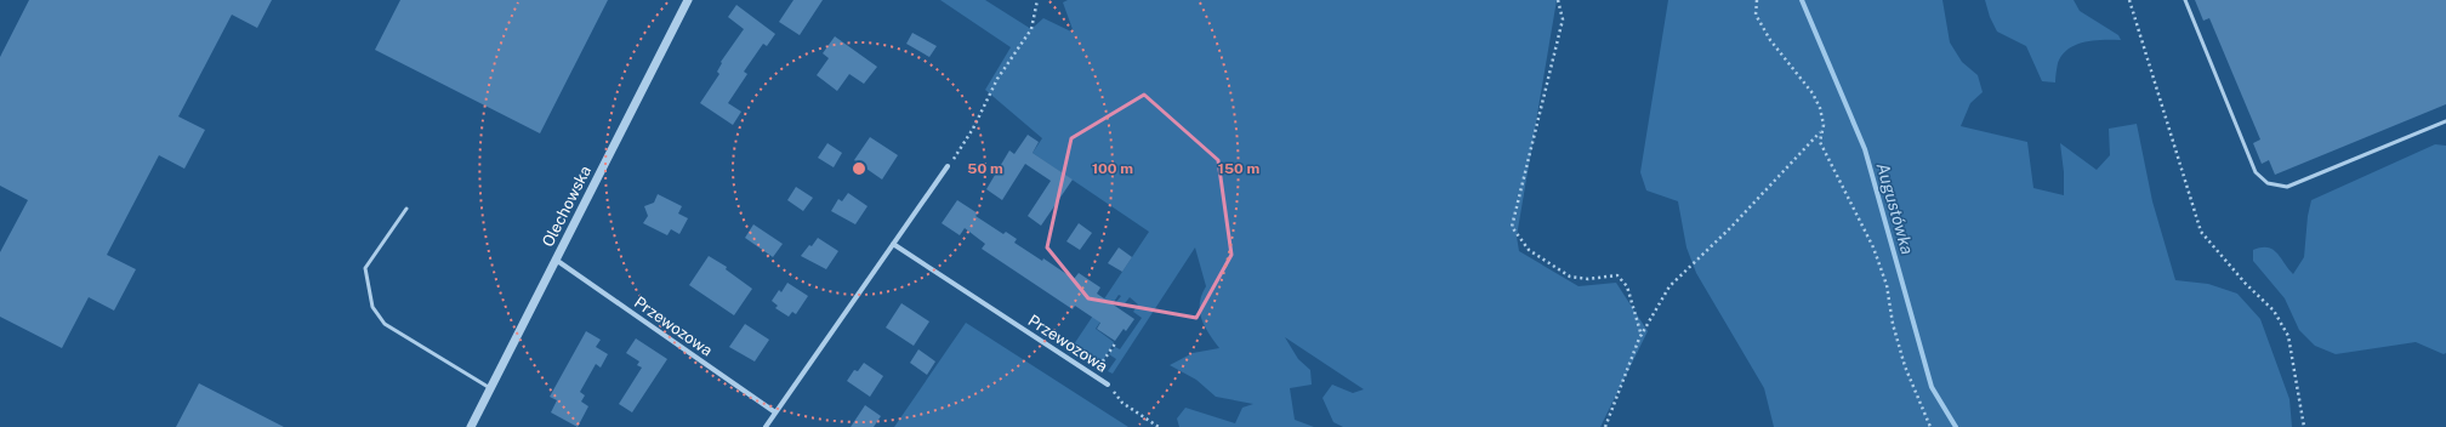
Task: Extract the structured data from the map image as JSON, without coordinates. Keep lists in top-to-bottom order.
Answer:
{
  "streets": {
    "street": ["Olechowska", "Przewozowa"]
  },
  "crossings": [
    ["Olechowska", "Przewozowa"]
  ],
  "water": ["Augustówka"],
  "rings": ["50 m", "100 m", "150 m"]
}
